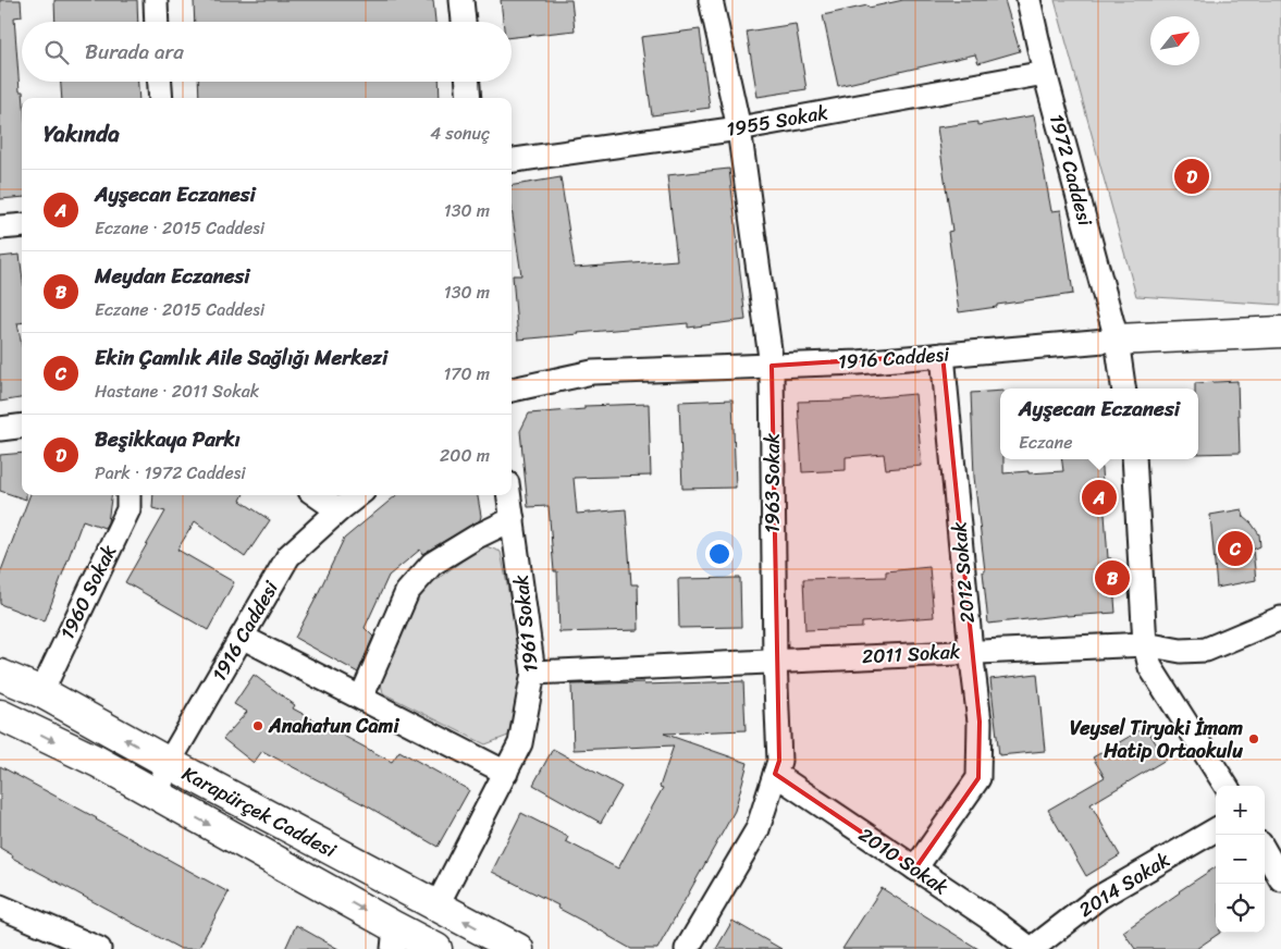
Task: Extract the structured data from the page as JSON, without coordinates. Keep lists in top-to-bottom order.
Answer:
{
  "streets": {
    "main road": ["1916 Caddesi", "Karapürçek Caddesi"],
    "street": [
      "1955 Sokak",
      "1972 Caddesi",
      "1963 Sokak",
      "2012 Sokak",
      "1960 Sokak",
      "1961 Sokak",
      "2011 Sokak",
      "2010 Sokak",
      "2014 Sokak"
    ]
  },
  "crossings": [
    ["1955 Sokak", "1972 Caddesi"],
    ["1955 Sokak", "1963 Sokak"],
    ["1972 Caddesi", "1916 Caddesi"],
    ["1916 Caddesi", "1963 Sokak"],
    ["1916 Caddesi", "2012 Sokak"],
    ["1916 Caddesi", "Karapürçek Caddesi"],
    ["1963 Sokak", "2011 Sokak"],
    ["1963 Sokak", "2010 Sokak"],
    ["2012 Sokak", "2011 Sokak"],
    ["2012 Sokak", "2010 Sokak"],
    ["1960 Sokak", "Karapürçek Caddesi"],
    ["1961 Sokak", "2011 Sokak"],
    ["1961 Sokak", "Karapürçek Caddesi"],
    ["2010 Sokak", "2014 Sokak"]
  ],
  "places": ["Anahatun Cami", "Veysel Tiryaki İmam Hatip Ortaokulu"],
  "north": "top right",
  "page": {
    "search": "Burada ara",
    "heading": ["Yakında", "4 sonuç"],
    "pins": [
      "D",
      "A",
      "C",
      "B"
    ],
    "list": [
      {
        "mark": "A",
        "name": "Ayşecan Eczanesi",
        "note": "Eczane · 2015 Caddesi",
        "value": "130 m"
      },
      {
        "mark": "B",
        "name": "Meydan Eczanesi",
        "note": "Eczane · 2015 Caddesi",
        "value": "130 m"
      },
      {
        "mark": "C",
        "name": "Ekin Çamlık Aile Sağlığı Merkezi",
        "note": "Hastane · 2011 Sokak",
        "value": "170 m"
      },
      {
        "mark": "D",
        "name": "Beşikkaya Parkı",
        "note": "Park · 1972 Caddesi",
        "value": "200 m"
      }
    ],
    "popup": ["Ayşecan Eczanesi", "Eczane"],
    "map_buttons": ["+", "−"]
  }
}
